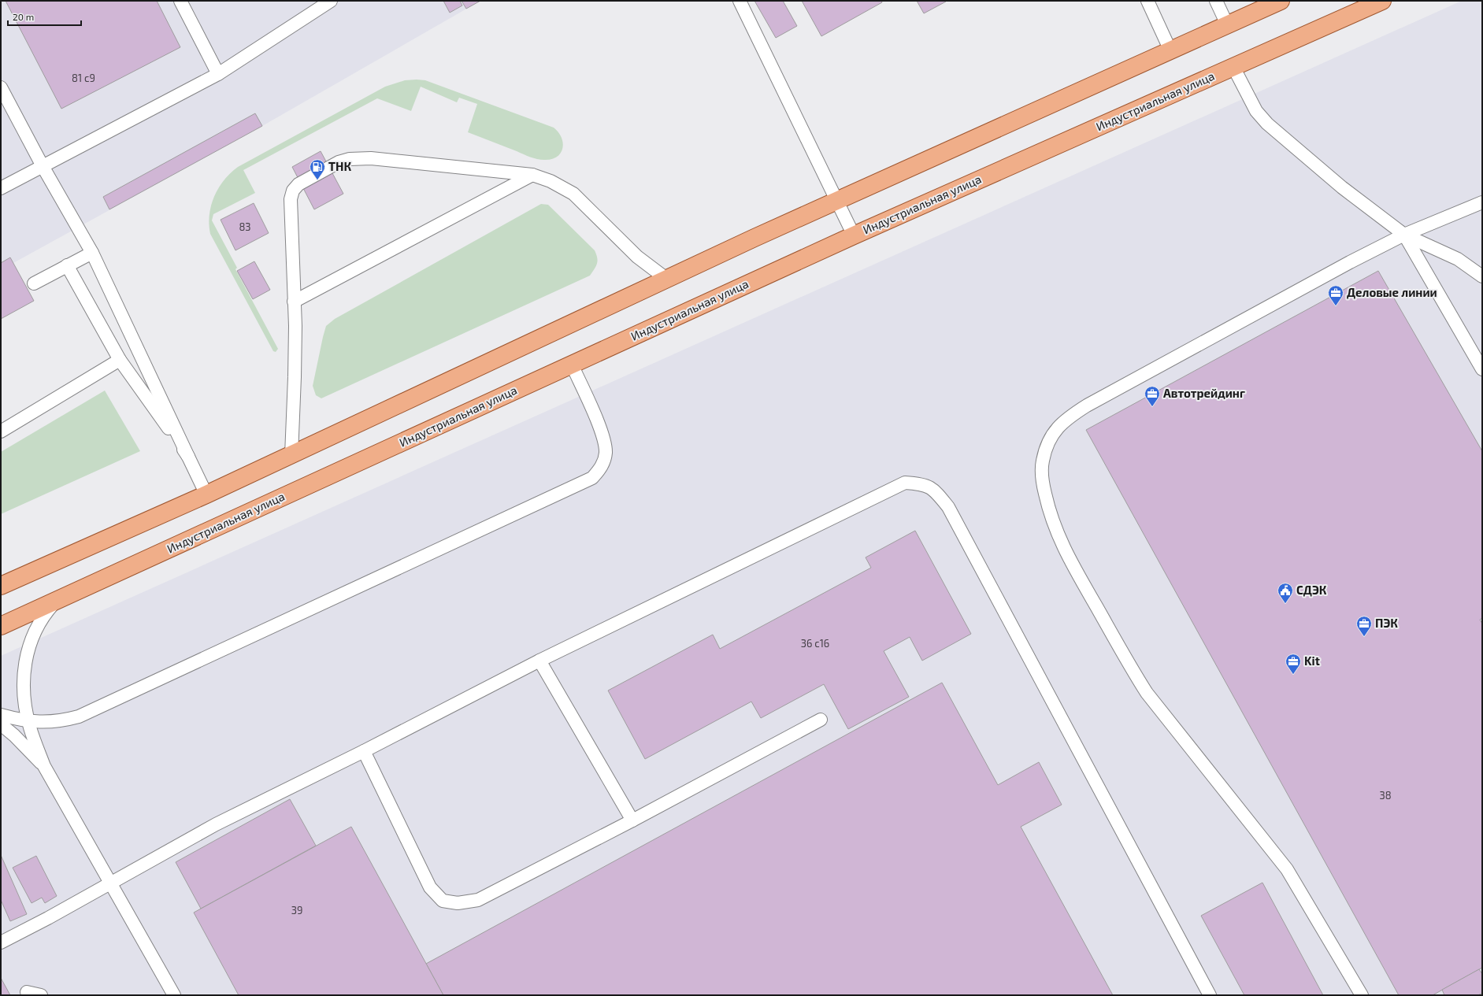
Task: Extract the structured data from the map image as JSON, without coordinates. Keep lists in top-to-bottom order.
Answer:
{
  "streets": {
    "main road": ["Индустриальная улица"]
  },
  "places": {
    "fuel station": ["ТНК"],
    "office": [
      "Деловые линии",
      "Автотрейдинг",
      "ПЭК",
      "Kit"
    ],
    "public building": ["СДЭК"]
  },
  "house_numbers": [
    "81 с9",
    "83",
    "36 с16",
    "38",
    "39"
  ],
  "scale_bar": "20 m"
}
